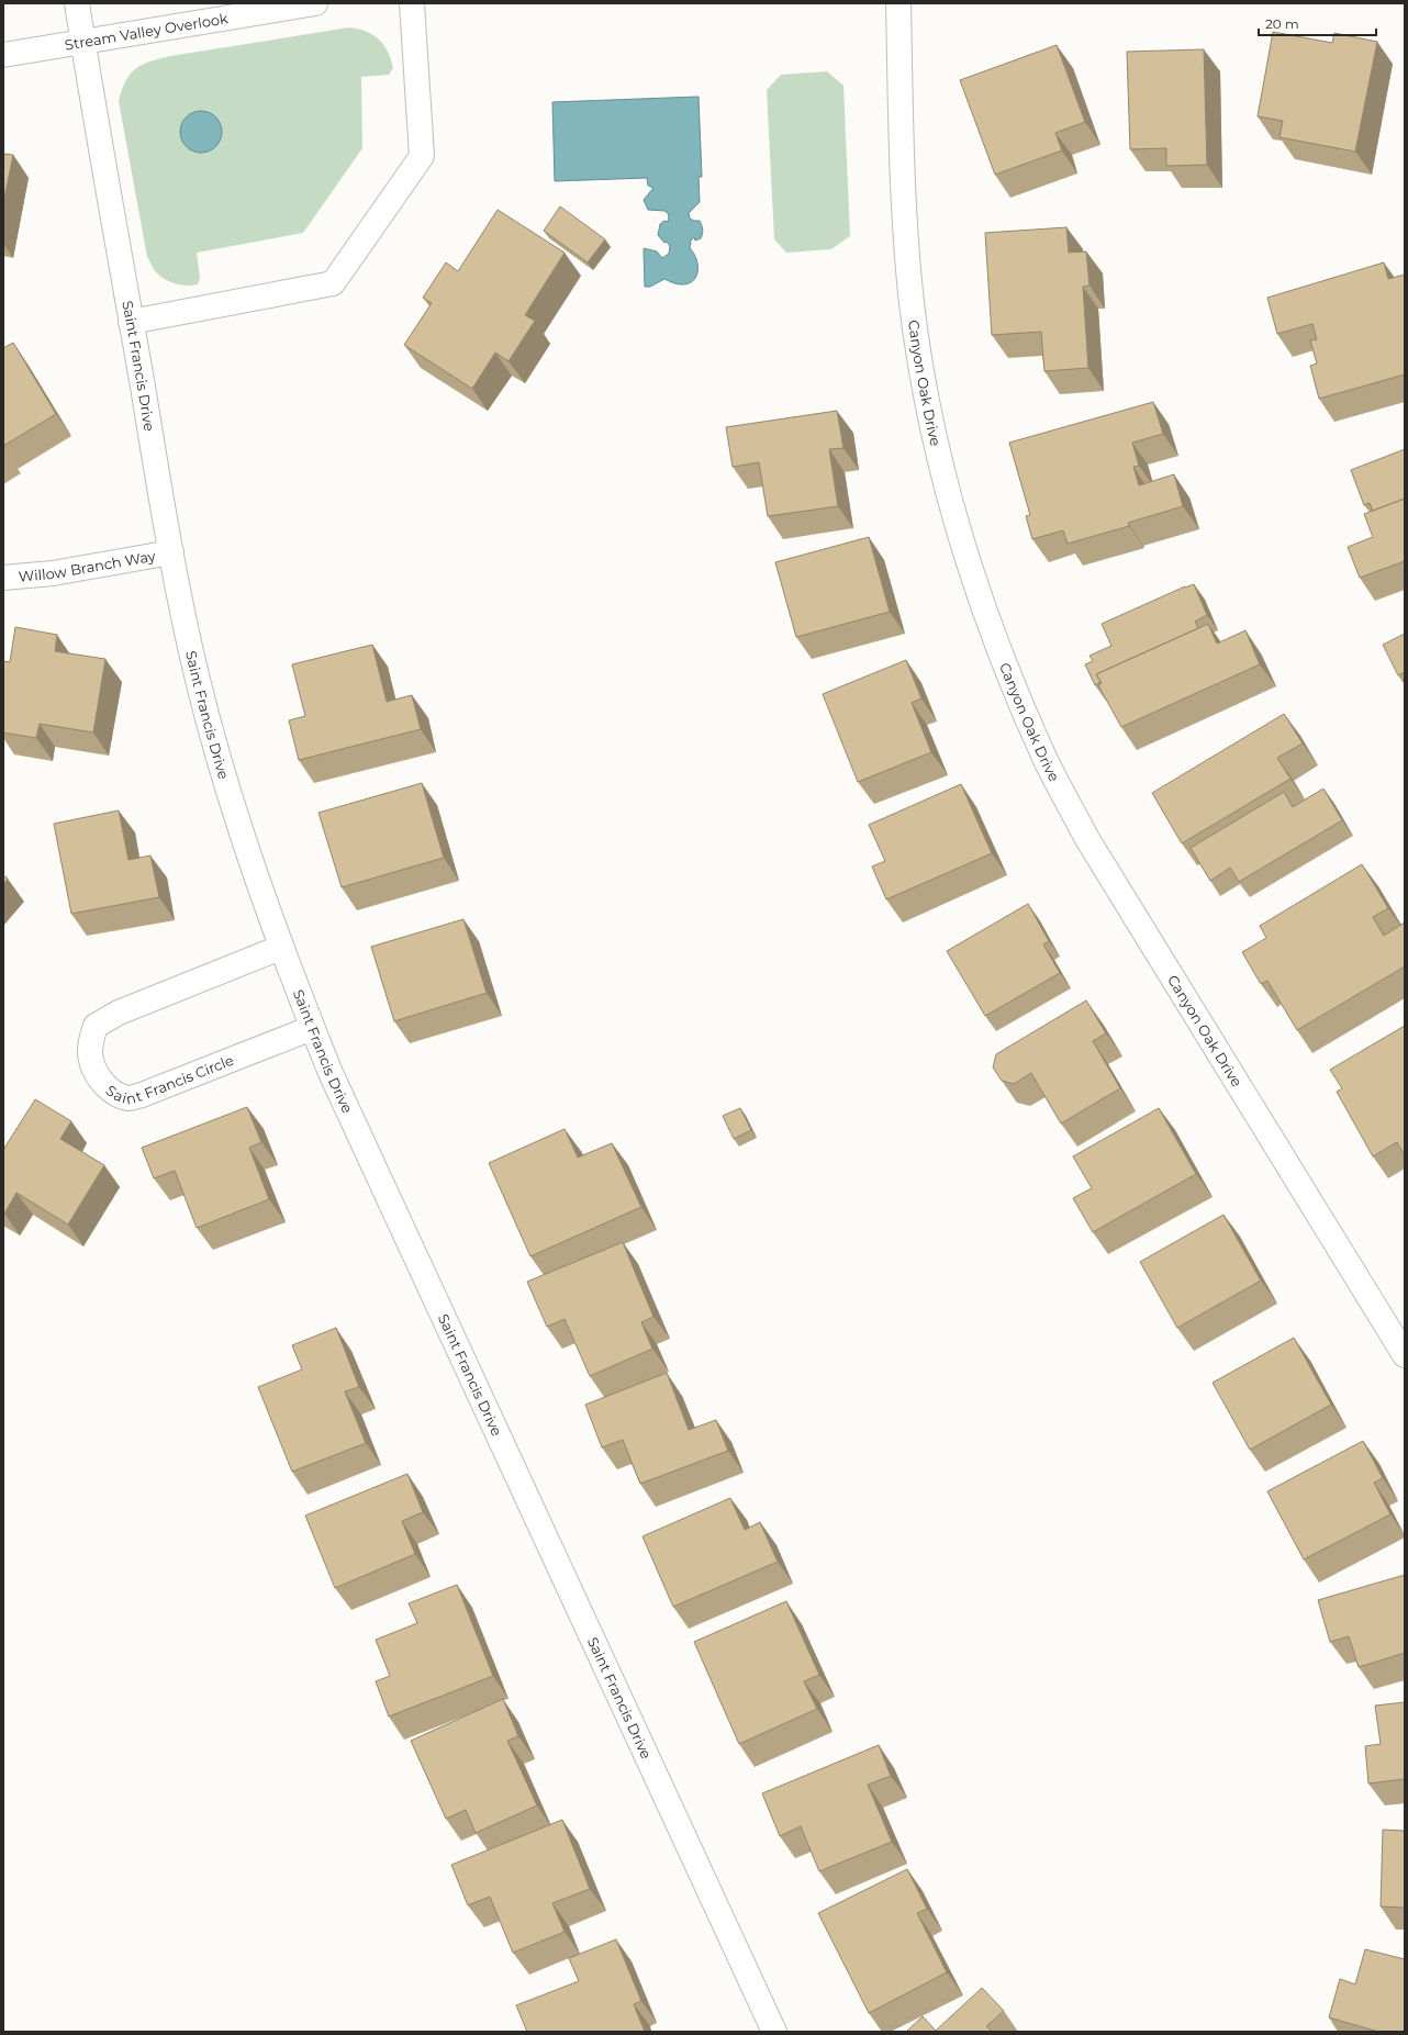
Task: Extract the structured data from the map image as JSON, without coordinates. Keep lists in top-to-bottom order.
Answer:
{
  "streets": {
    "street": [
      "Stream Valley Overlook",
      "Saint Francis Drive",
      "Canyon Oak Drive",
      "Willow Branch Way",
      "Saint Francis Circle"
    ]
  },
  "crossings": [
    ["Stream Valley Overlook", "Saint Francis Drive"],
    ["Saint Francis Drive", "Willow Branch Way"],
    ["Saint Francis Drive", "Saint Francis Circle"]
  ],
  "scale_bar": "20 m"
}
